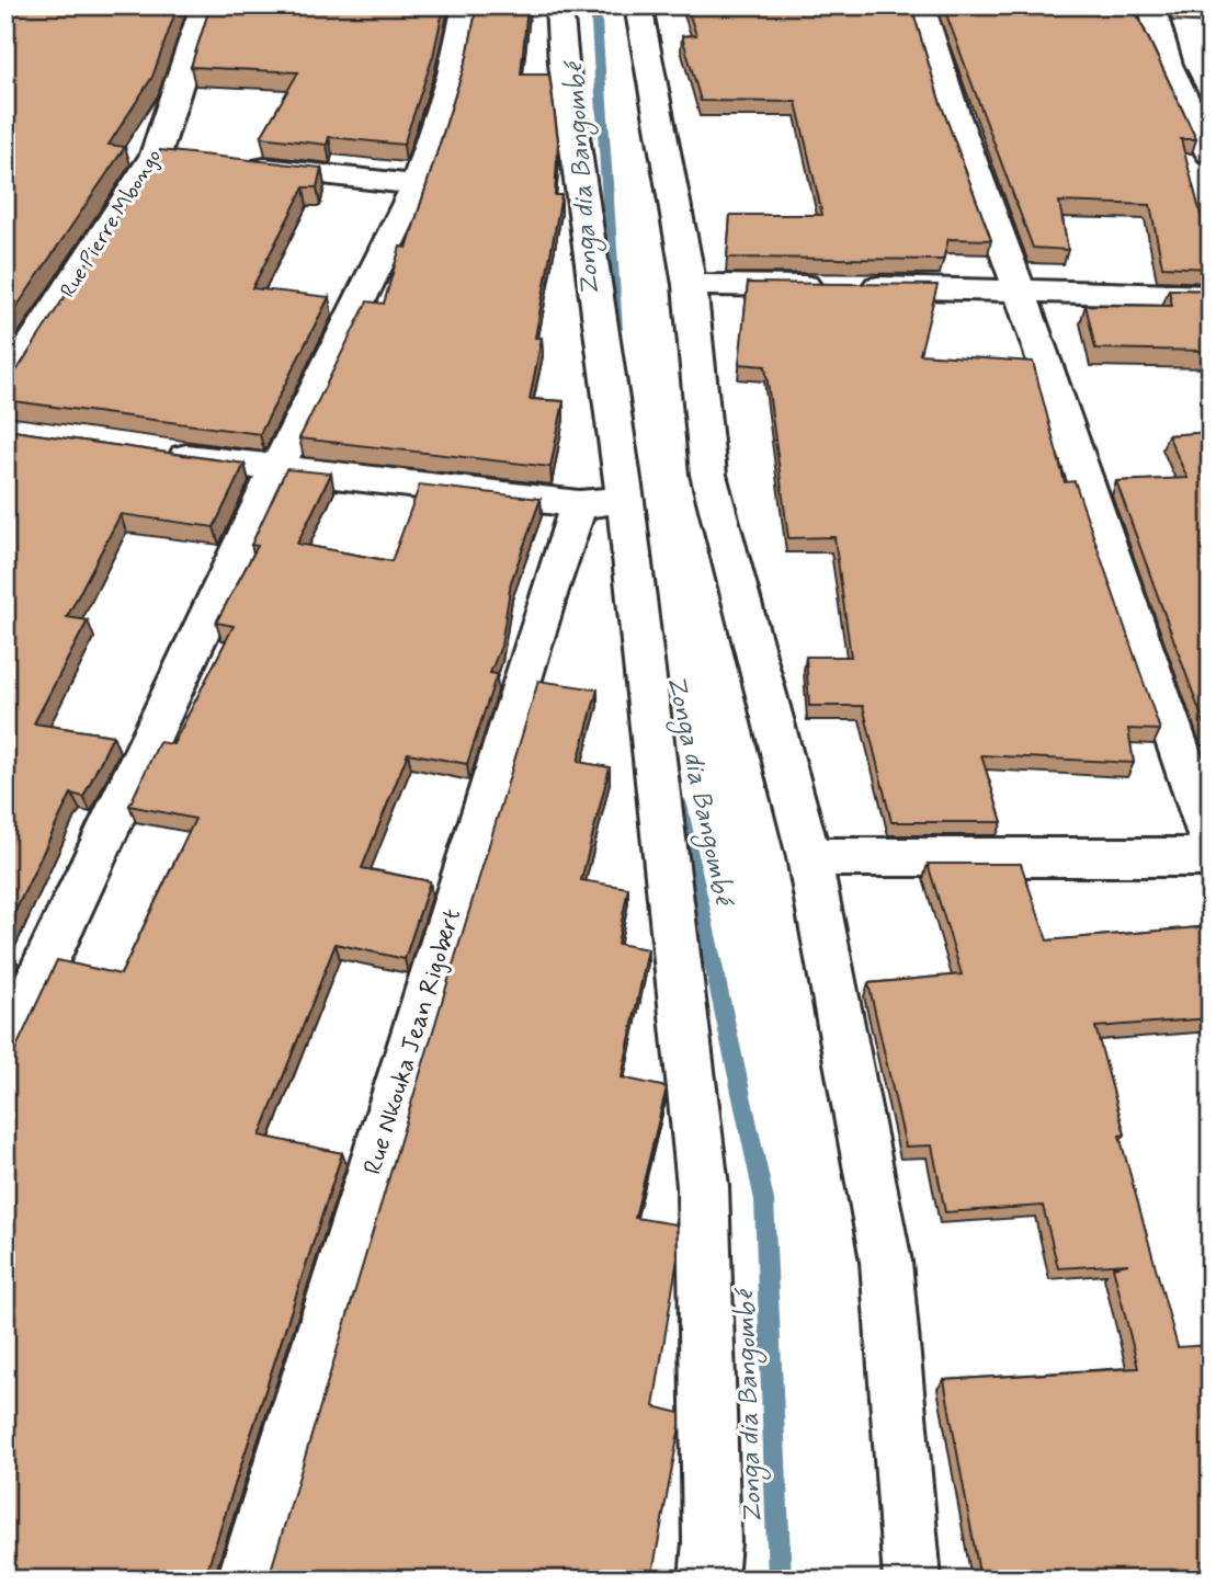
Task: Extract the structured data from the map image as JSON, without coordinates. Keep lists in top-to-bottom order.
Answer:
{
  "streets": {
    "street": ["Rue Pierre Mbongo", "Rue Nkouka Jean Rigobert"]
  },
  "water": ["Zonga dia Bangombé"]
}
